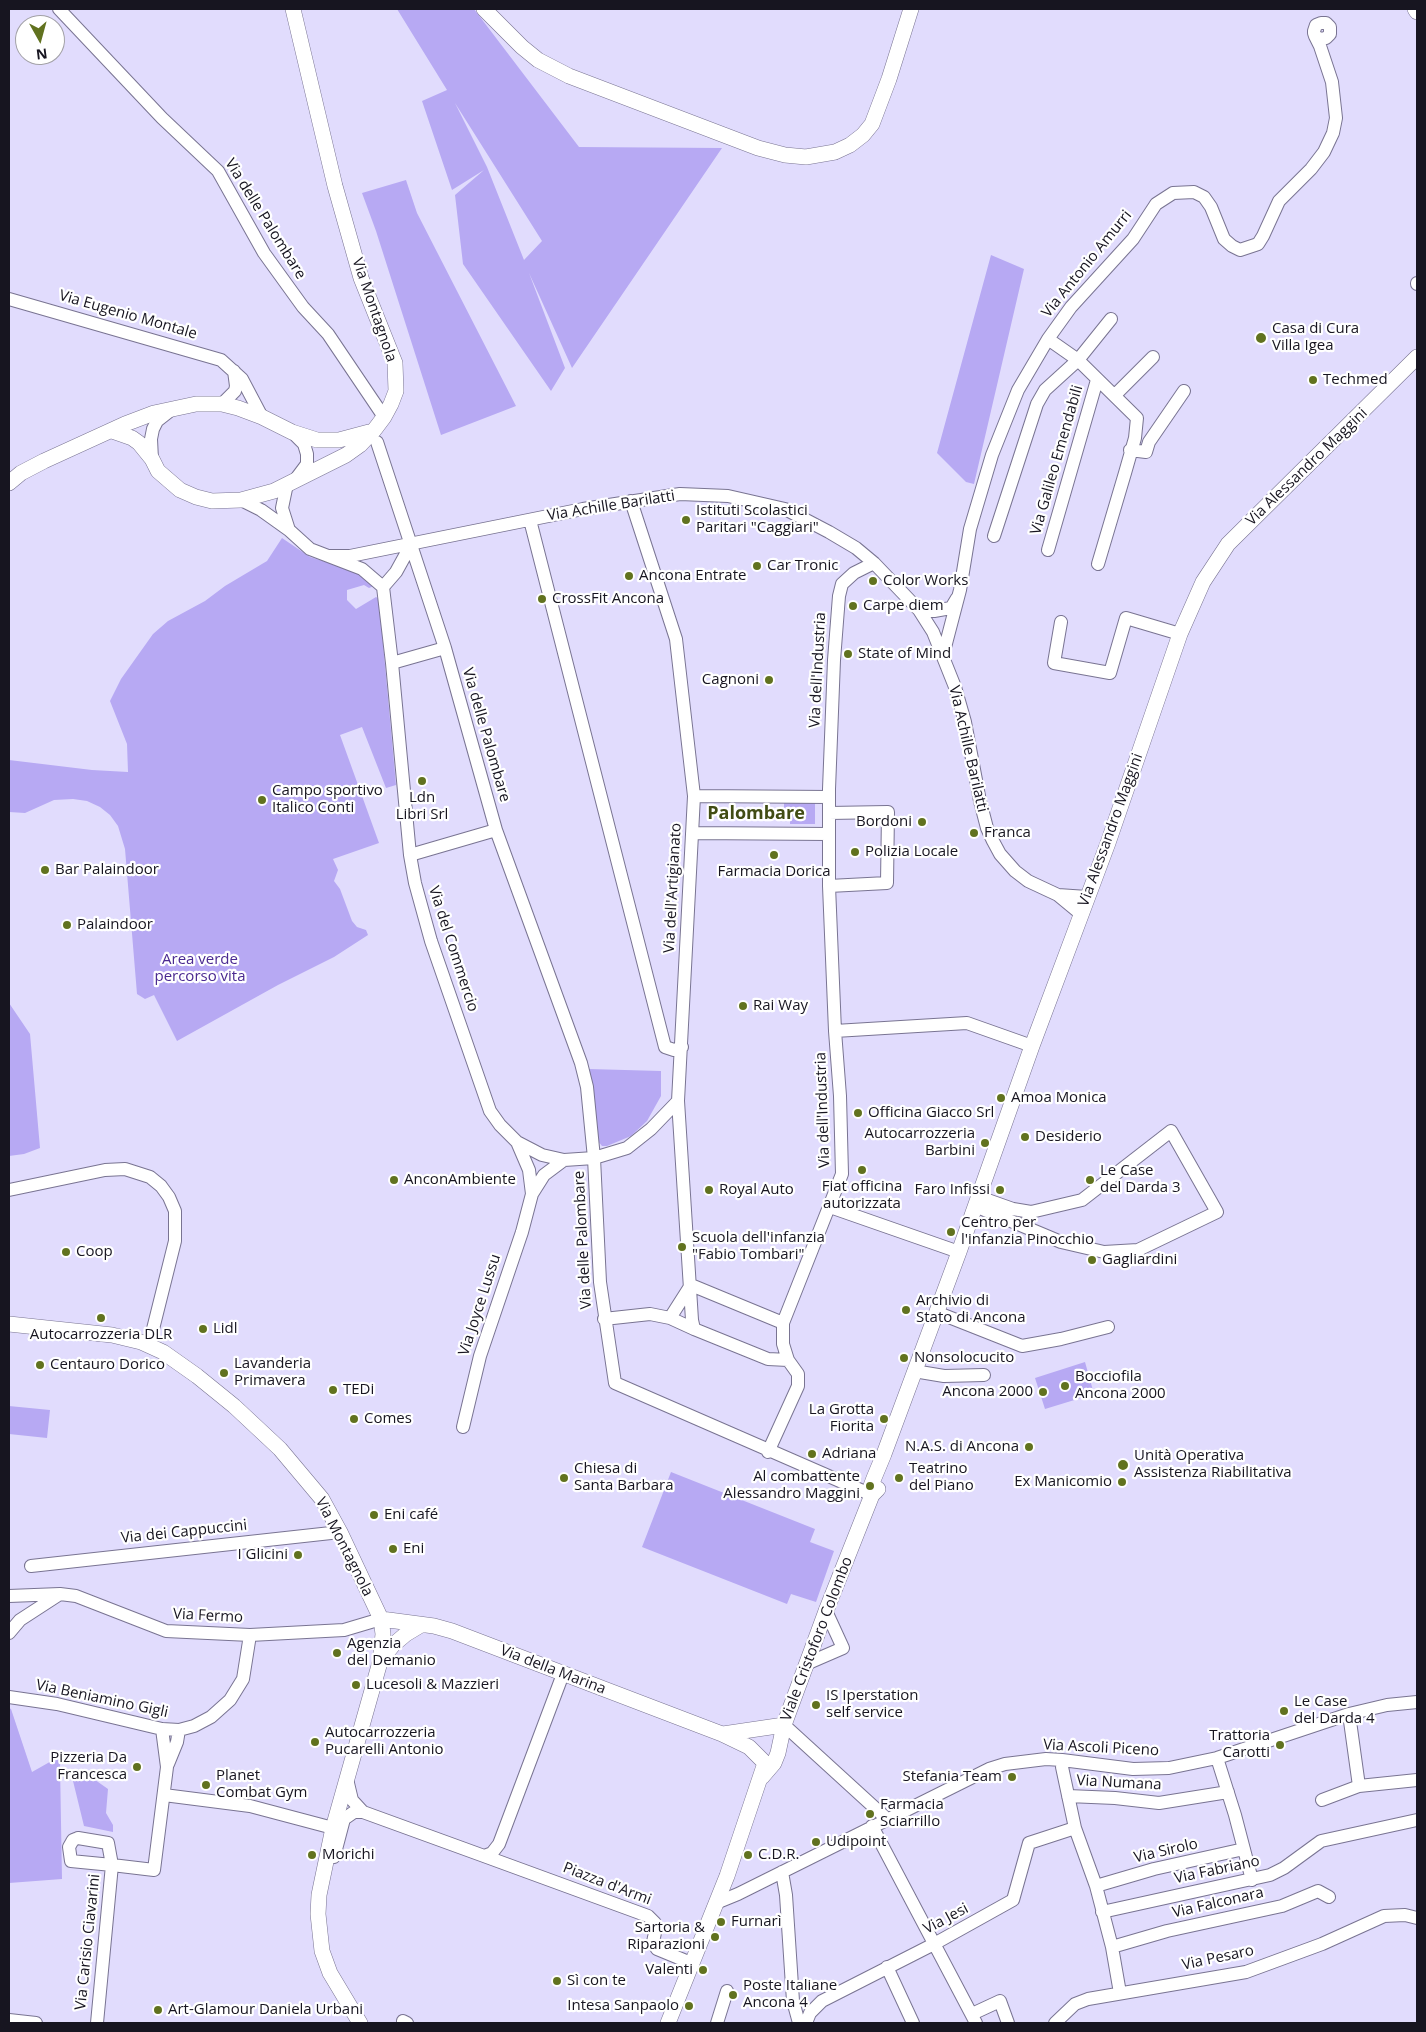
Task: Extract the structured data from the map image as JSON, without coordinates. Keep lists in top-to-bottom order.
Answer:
{
  "streets": {
    "main road": [
      "Via Montagnola",
      "Via Alessandro Maggini",
      "Via Achille Barilatti",
      "Viale Cristoforo Colombo",
      "Via della Marina"
    ],
    "street": [
      "Via delle Palombare",
      "Via Antonio Amurri",
      "Via Eugenio Montale",
      "Via Galileo Emendabili",
      "Via dell'Industria",
      "Via dell'Artigianato",
      "Via del Commercio",
      "Via Joyce Lussu",
      "Via dei Cappuccini",
      "Via Fermo",
      "Via Beniamino Gigli",
      "Via Ascoli Piceno",
      "Via Numana",
      "Via Sirolo",
      "Via Fabriano",
      "Piazza d'Armi",
      "Via Falconara",
      "Via Jesi",
      "Via Carisio Ciavarini",
      "Via Pesaro"
    ]
  },
  "crossings": [
    ["Via delle Palombare", "Via Montagnola"],
    ["Via delle Palombare", "Via Alessandro Maggini"],
    ["Via delle Palombare", "Via Achille Barilatti"],
    ["Via delle Palombare", "Via del Commercio"],
    ["Via delle Palombare", "Viale Cristoforo Colombo"],
    ["Via Antonio Amurri", "Via Achille Barilatti"],
    ["Via Montagnola", "Via Achille Barilatti"],
    ["Via Montagnola", "Via dei Cappuccini"],
    ["Via Montagnola", "Via Fermo"],
    ["Via Montagnola", "Via della Marina"],
    ["Via Montagnola", "Piazza d'Armi"],
    ["Via Eugenio Montale", "Via Achille Barilatti"],
    ["Via Alessandro Maggini", "Via Achille Barilatti"],
    ["Via Alessandro Maggini", "Viale Cristoforo Colombo"],
    ["Via Achille Barilatti", "Via dell'Industria"],
    ["Via Achille Barilatti", "Via dell'Artigianato"],
    ["Via Achille Barilatti", "Via del Commercio"],
    ["Via dell'Artigianato", "Via del Commercio"],
    ["Via del Commercio", "Via Joyce Lussu"],
    ["Via Fermo", "Via della Marina"],
    ["Via Fermo", "Via Beniamino Gigli"],
    ["Viale Cristoforo Colombo", "Via della Marina"],
    ["Viale Cristoforo Colombo", "Via Ascoli Piceno"],
    ["Viale Cristoforo Colombo", "Piazza d'Armi"]
  ],
  "districts": ["Palombare"],
  "parks": ["Area verde percorso vita"],
  "places": [
    "Casa di Cura Villa Igea",
    "Techmed",
    "Istituti Scolastici Paritari \"Caggiari\"",
    "Car Tronic",
    "Ancona Entrate",
    "Color Works",
    "CrossFit Ancona",
    "Carpe diem",
    "State of Mind",
    "Cagnoni",
    "Ldn Libri Srl",
    "Campo sportivo Italico Conti",
    "Bordoni",
    "Franca",
    "Polizia Locale",
    "Farmacia Dorica",
    "Bar Palaindoor",
    "Palaindoor",
    "Rai Way",
    "Amoa Monica",
    "Officina Giacco Srl",
    "Desiderio",
    "Autocarrozzeria Barbini",
    "Fiat officina autorizzata",
    "AnconAmbiente",
    "Le Case del Darda 3",
    "Royal Auto",
    "Faro Infissi",
    "Centro per l'infanzia Pinocchio",
    "Scuola dell'infanzia \"Fabio Tombari\"",
    "Coop",
    "Gagliardini",
    "Archivio di Stato di Ancona",
    "Autocarrozzeria DLR",
    "Lidl",
    "Nonsolocucito",
    "Centauro Dorico",
    "Lavanderia Primavera",
    "Bocciofila Ancona 2000",
    "TEDi",
    "Ancona 2000",
    "Comes",
    "La Grotta Fiorita",
    "N.A.S. di Ancona",
    "Adriana",
    "Unità Operativa Assistenza Riabilitativa",
    "Chiesa di Santa Barbara",
    "Teatrino del Piano",
    "Ex Manicomio",
    "Al combattente Alessandro Maggini",
    "Eni café",
    "Eni",
    "I Glicini",
    "Agenzia del Demanio",
    "Lucesoli & Mazzieri",
    "IS Iperstation self service",
    "Le Case del Darda 4",
    "Autocarrozzeria Pucarelli Antonio",
    "Trattoria Carotti",
    "Pizzeria Da Francesca",
    "Stefania Team",
    "Planet Combat Gym",
    "Farmacia Sciarrillo",
    "Udipoint",
    "Morichi",
    "C.D.R.",
    "Furnarì",
    "Sartoria & Riparazioni",
    "Valenti",
    "Sì con te",
    "Poste Italiane Ancona 4",
    "Intesa Sanpaolo",
    "Art-Glamour Daniela Urbani"
  ],
  "north": "bottom"
}
